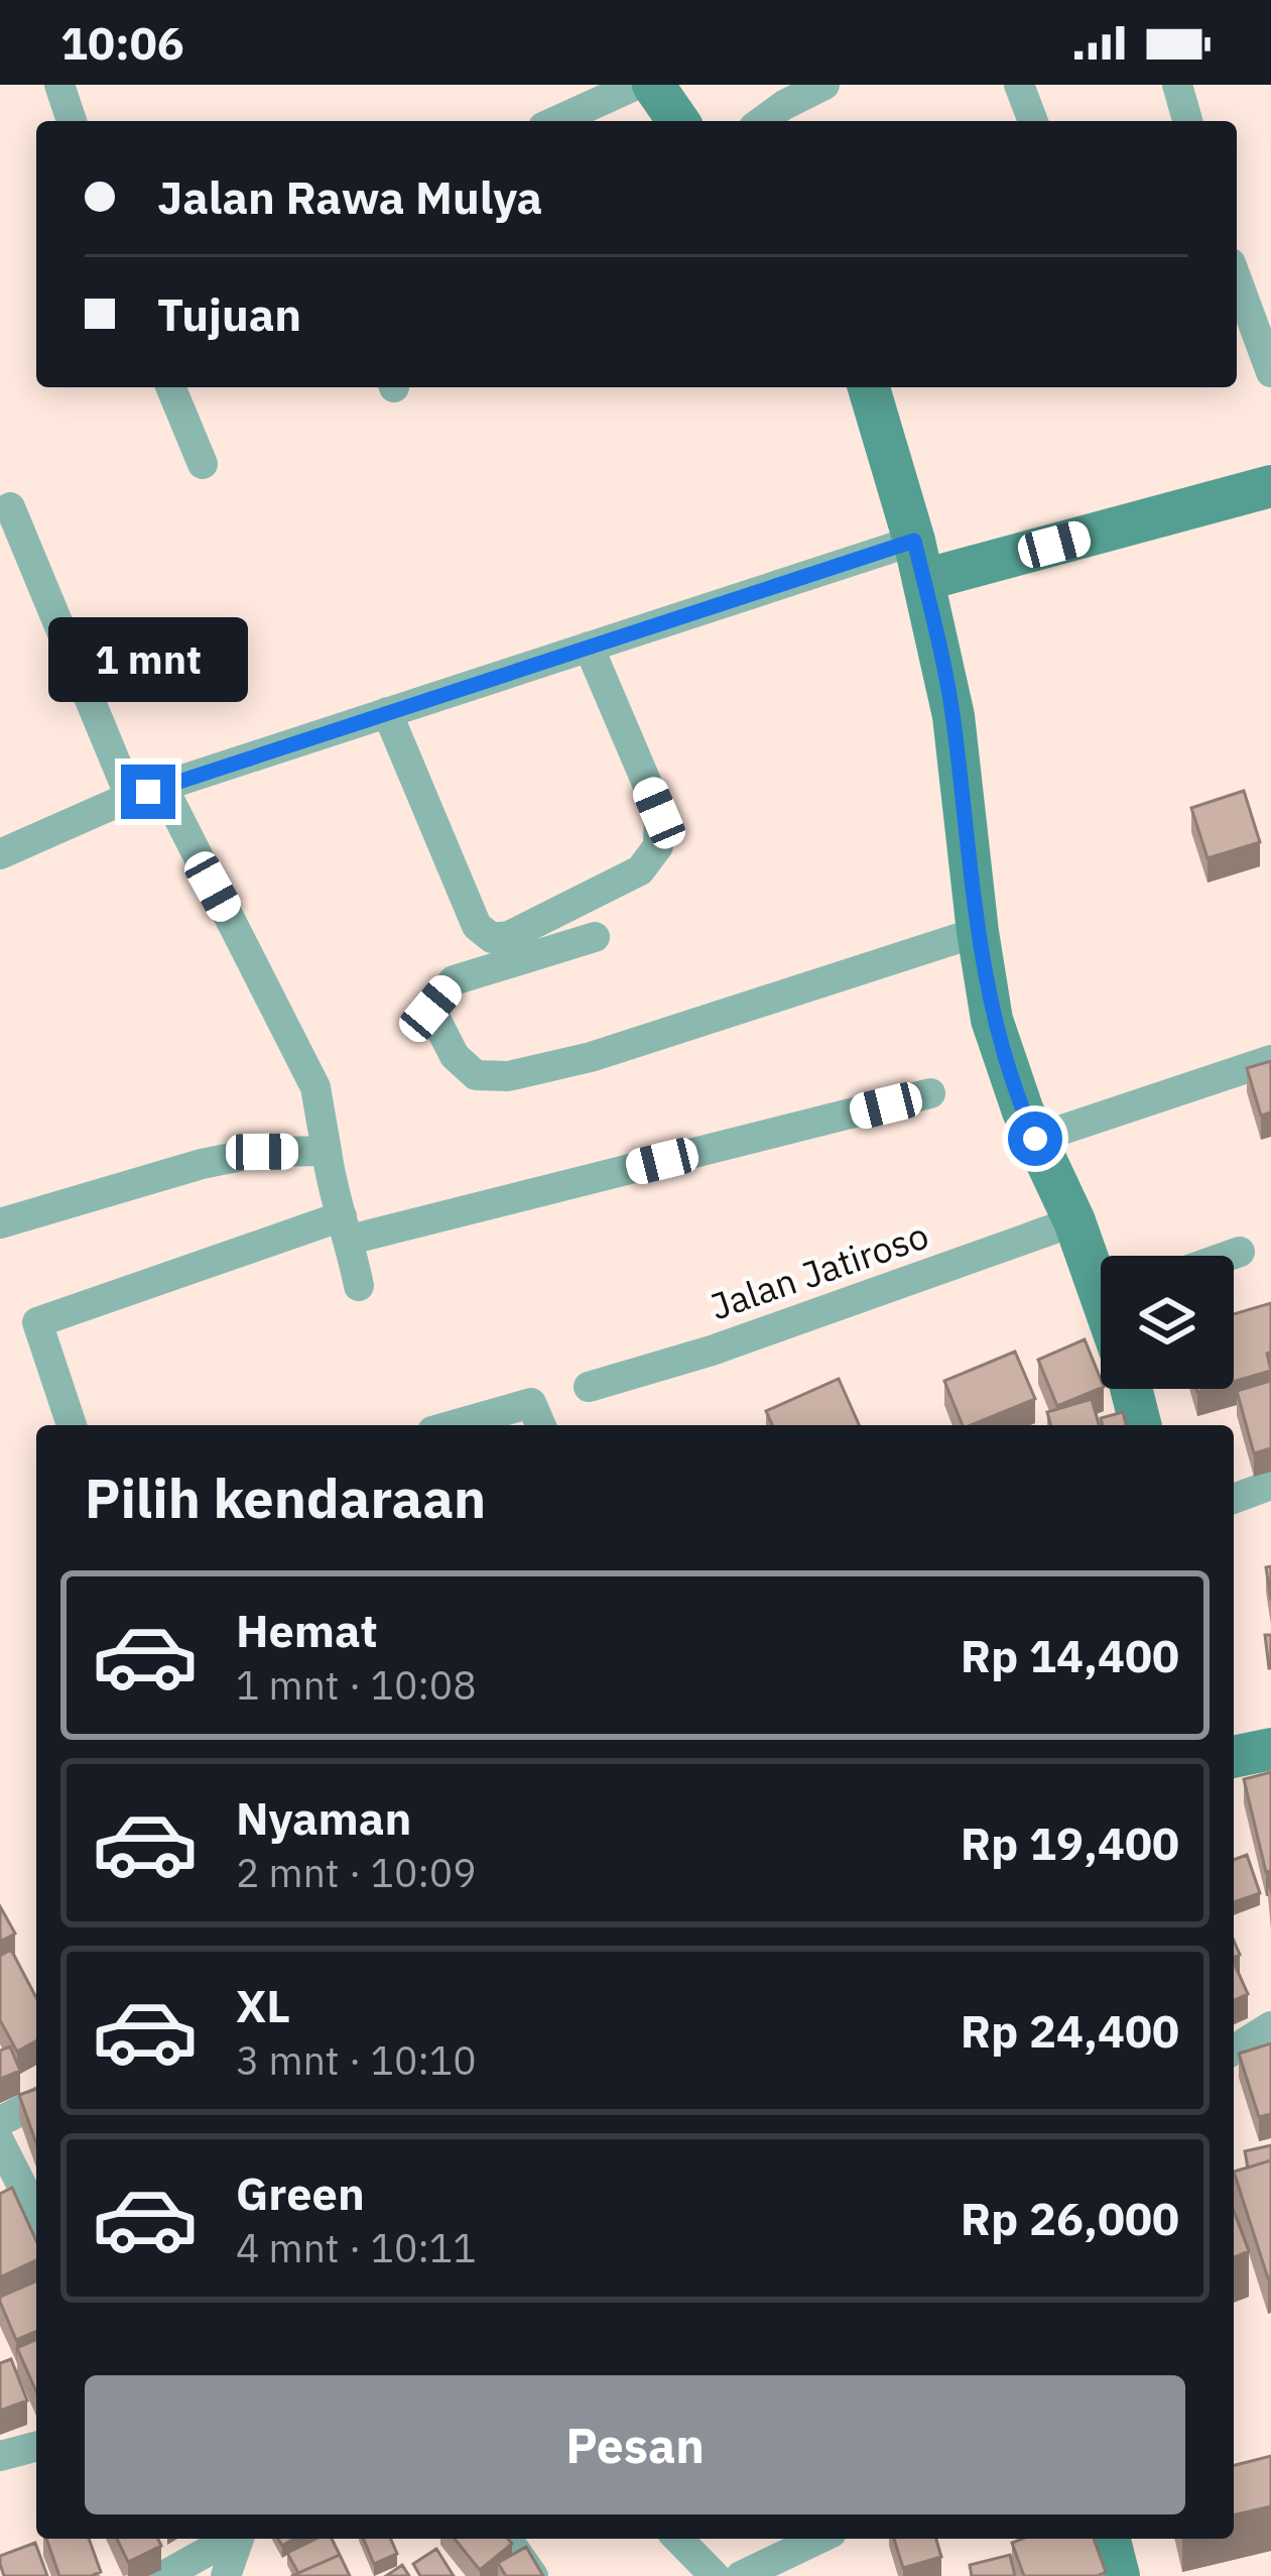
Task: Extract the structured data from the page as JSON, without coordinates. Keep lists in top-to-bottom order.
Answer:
{
  "streets": {
    "street": ["Jalan Jatiroso"]
  },
  "page": {
    "status": "10:06",
    "banner": ["Jalan Rawa Mulya", "Tujuan"],
    "bubble": "1 mnt",
    "heading": "Pilih kendaraan",
    "list": [
      {
        "name": "Hemat",
        "note": "1 mnt · 10:08",
        "value": "Rp 14,400"
      },
      {
        "name": "Nyaman",
        "note": "2 mnt · 10:09",
        "value": "Rp 19,400"
      },
      {
        "name": "XL",
        "note": "3 mnt · 10:10",
        "value": "Rp 24,400"
      },
      {
        "name": "Green",
        "note": "4 mnt · 10:11",
        "value": "Rp 26,000"
      }
    ],
    "buttons": "Pesan"
  }
}
